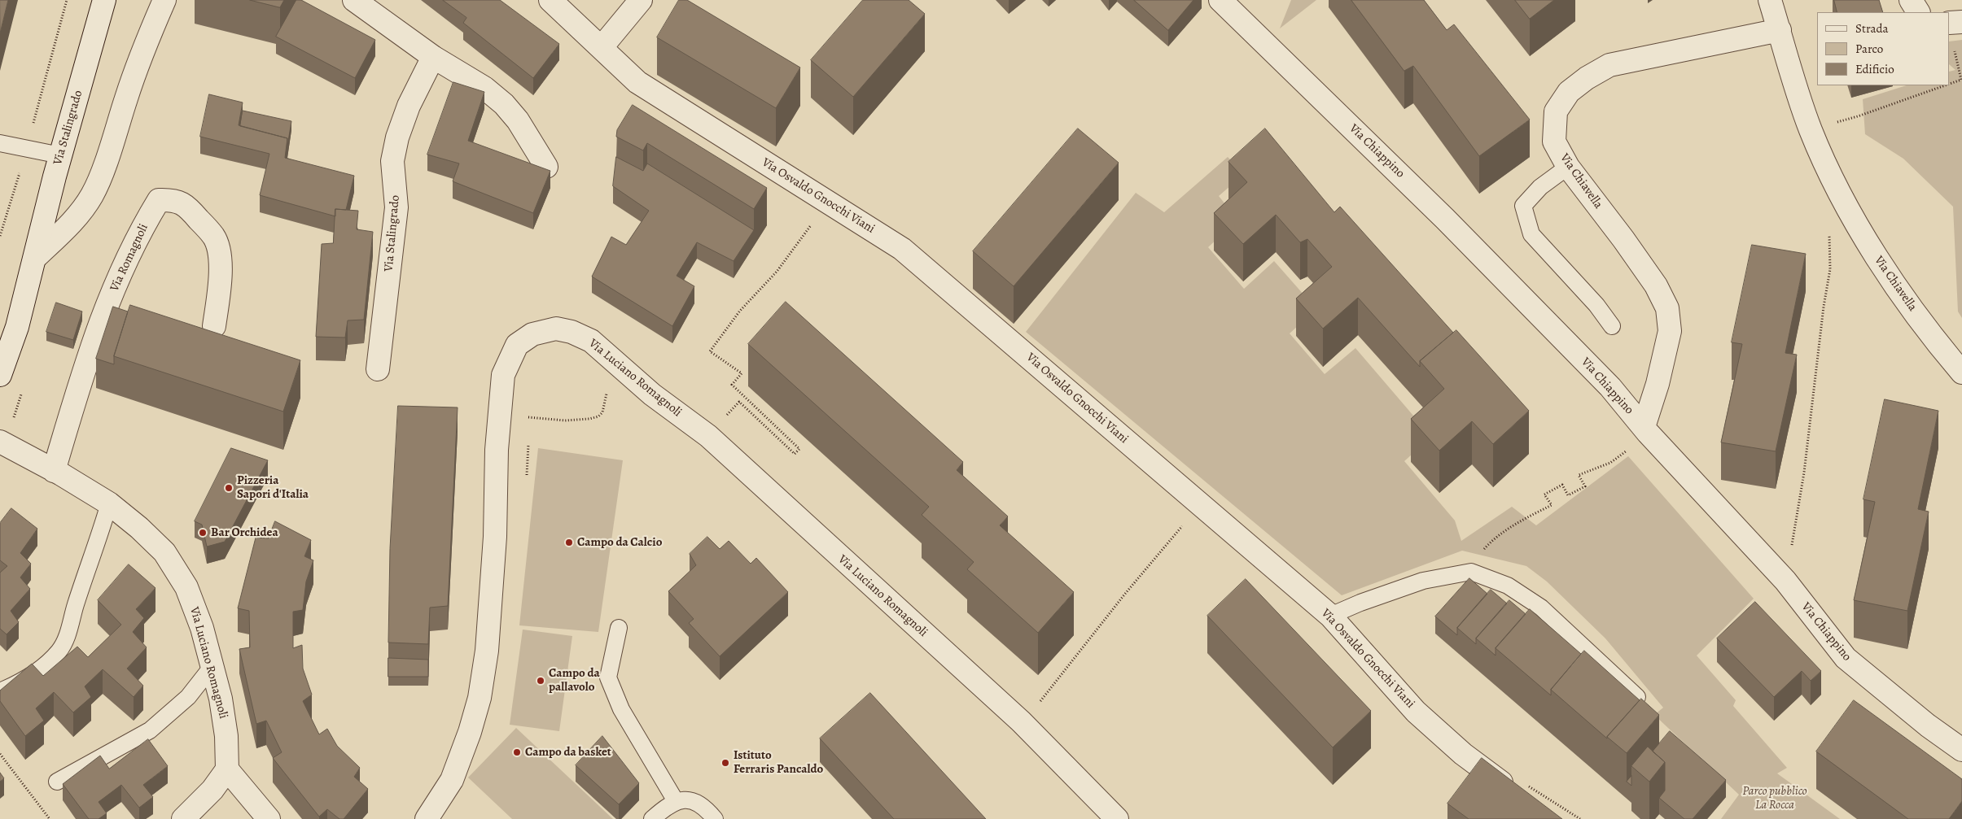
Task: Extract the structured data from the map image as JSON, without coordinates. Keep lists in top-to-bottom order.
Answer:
{
  "streets": {
    "street": [
      "Via Stalingrado",
      "Via Chiappino",
      "Via Chiavella",
      "Via Osvaldo Gnocchi Viani",
      "Via Romagnoli",
      "Via Luciano Romagnoli"
    ]
  },
  "crossings": [
    ["Via Chiappino", "Via Chiavella"],
    ["Via Romagnoli", "Via Luciano Romagnoli"]
  ],
  "parks": ["Parco pubblico La Rocca"],
  "places": [
    "Pizzeria Sapori d'Italia",
    "Bar Orchidea",
    "Campo da Calcio",
    "Campo da pallavolo",
    "Campo da basket",
    "Istituto Ferraris Pancaldo"
  ],
  "legend": ["Strada", "Parco", "Edificio"]
}
